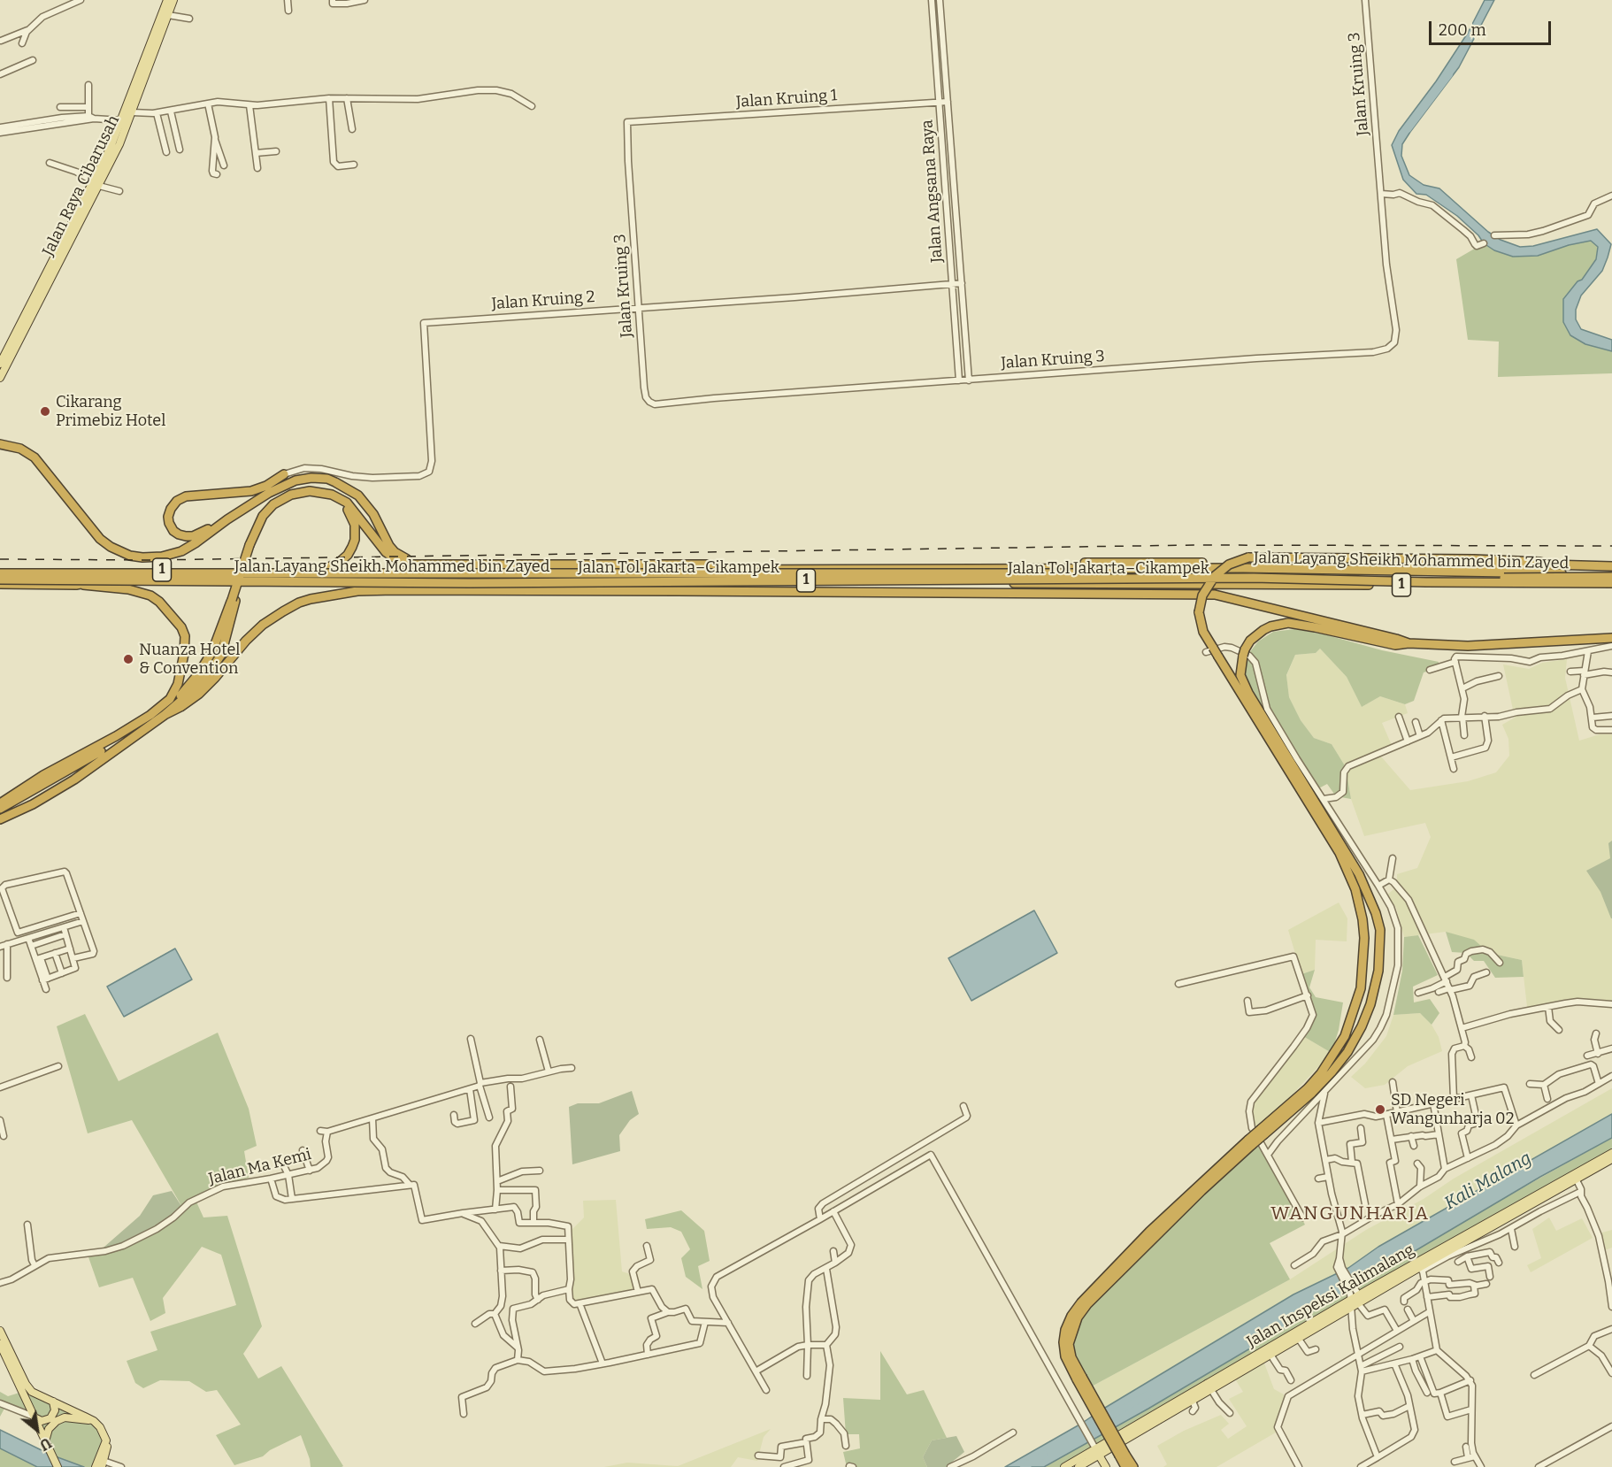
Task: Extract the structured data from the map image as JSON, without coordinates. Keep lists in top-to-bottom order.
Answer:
{
  "streets": {
    "highway": ["Jalan Layang Sheikh Mohammed bin Zayed", "Jalan Tol Jakarta–Cikampek", "1"],
    "main road": ["Jalan Raya Cibarusah", "Jalan Inspeksi Kalimalang"],
    "street": [
      "Jalan Kruing 3",
      "Jalan Kruing 1",
      "Jalan Angsana Raya",
      "Jalan Kruing 2",
      "Jalan Ma Kemi"
    ]
  },
  "crossings": [
    ["Jalan Kruing 3", "Jalan Kruing 1"],
    ["Jalan Kruing 3", "Jalan Angsana Raya"],
    ["Jalan Kruing 3", "Jalan Kruing 2"],
    ["Jalan Kruing 1", "Jalan Angsana Raya"],
    ["Jalan Angsana Raya", "Jalan Kruing 2"],
    ["Jalan Layang Sheikh Mohammed bin Zayed", "Jalan Tol Jakarta–Cikampek"]
  ],
  "districts": ["WANGUNHARJA"],
  "water": ["Kali Malang"],
  "places": ["Cikarang Primebiz Hotel", "Nuanza Hotel & Convention", "SD Negeri Wangunharja 02"],
  "scale_bar": "200 m",
  "north": "bottom right"
}
